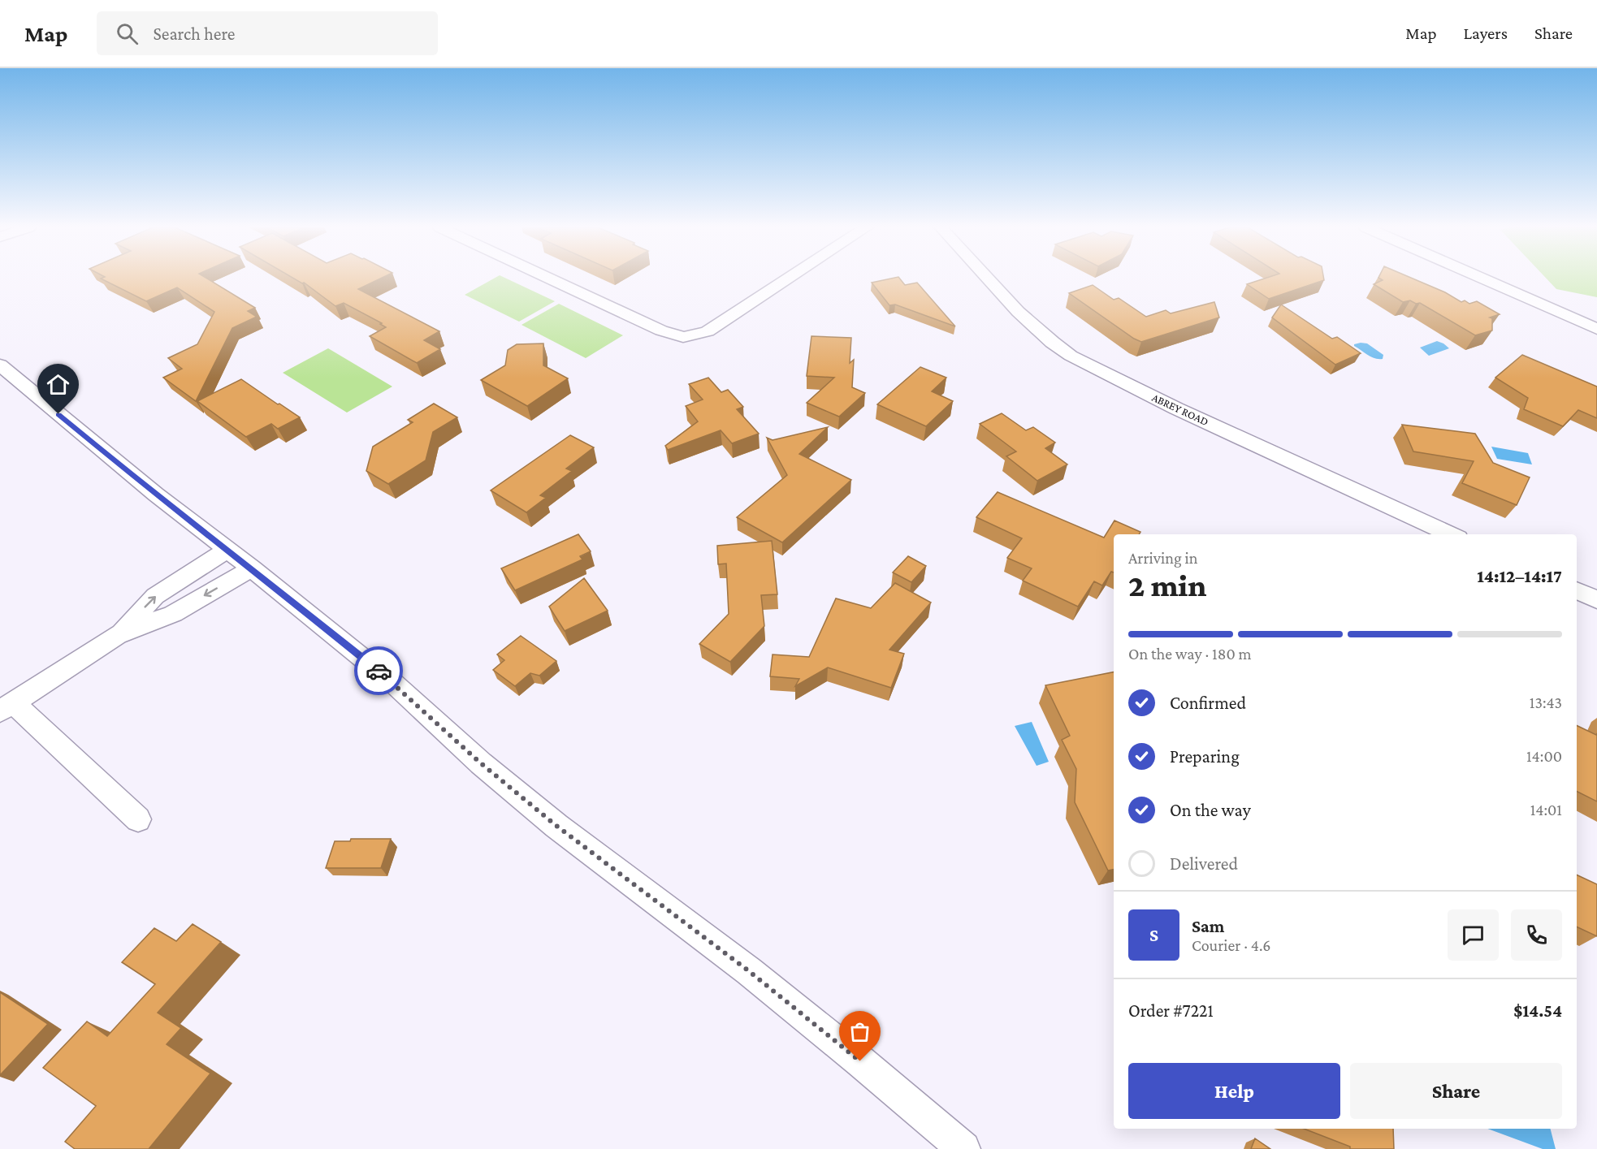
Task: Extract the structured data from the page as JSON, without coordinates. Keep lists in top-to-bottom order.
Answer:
{
  "streets": {
    "street": ["ABREY ROAD"]
  },
  "page": {
    "header": "Map",
    "search": "Search here",
    "nav": ["Map", "Layers", "Share"],
    "heading": ["2 min", "Arriving in", "14:12–14:17"],
    "panel": [
      "Sam",
      "Courier · 4.6",
      "Order #7221",
      "$14.54"
    ],
    "bar": "On the way · 180 m",
    "list": [
      ["Confirmed", "13:43"],
      ["Preparing", "14:00"],
      ["On the way", "14:01"],
      "Delivered"
    ],
    "round": "S",
    "buttons": ["Help", "Share"]
  }
}
